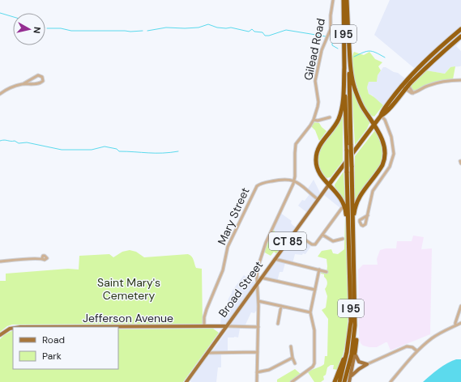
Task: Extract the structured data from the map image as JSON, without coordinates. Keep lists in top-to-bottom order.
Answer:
{
  "streets": {
    "highway": ["I 95", "CT 85", "Broad Street"],
    "main road": ["Jefferson Avenue"],
    "street": ["Gilead Road", "Mary Street"]
  },
  "crossings": [
    ["Gilead Road", "Mary Street"],
    ["Gilead Road", "Broad Street"],
    ["Gilead Road", "Jefferson Avenue"],
    ["Mary Street", "Jefferson Avenue"],
    ["CT 85", "Broad Street"],
    ["Broad Street", "Jefferson Avenue"]
  ],
  "parks": ["Saint Mary's Cemetery"],
  "legend": ["Road", "Park"],
  "north": "right"
}
